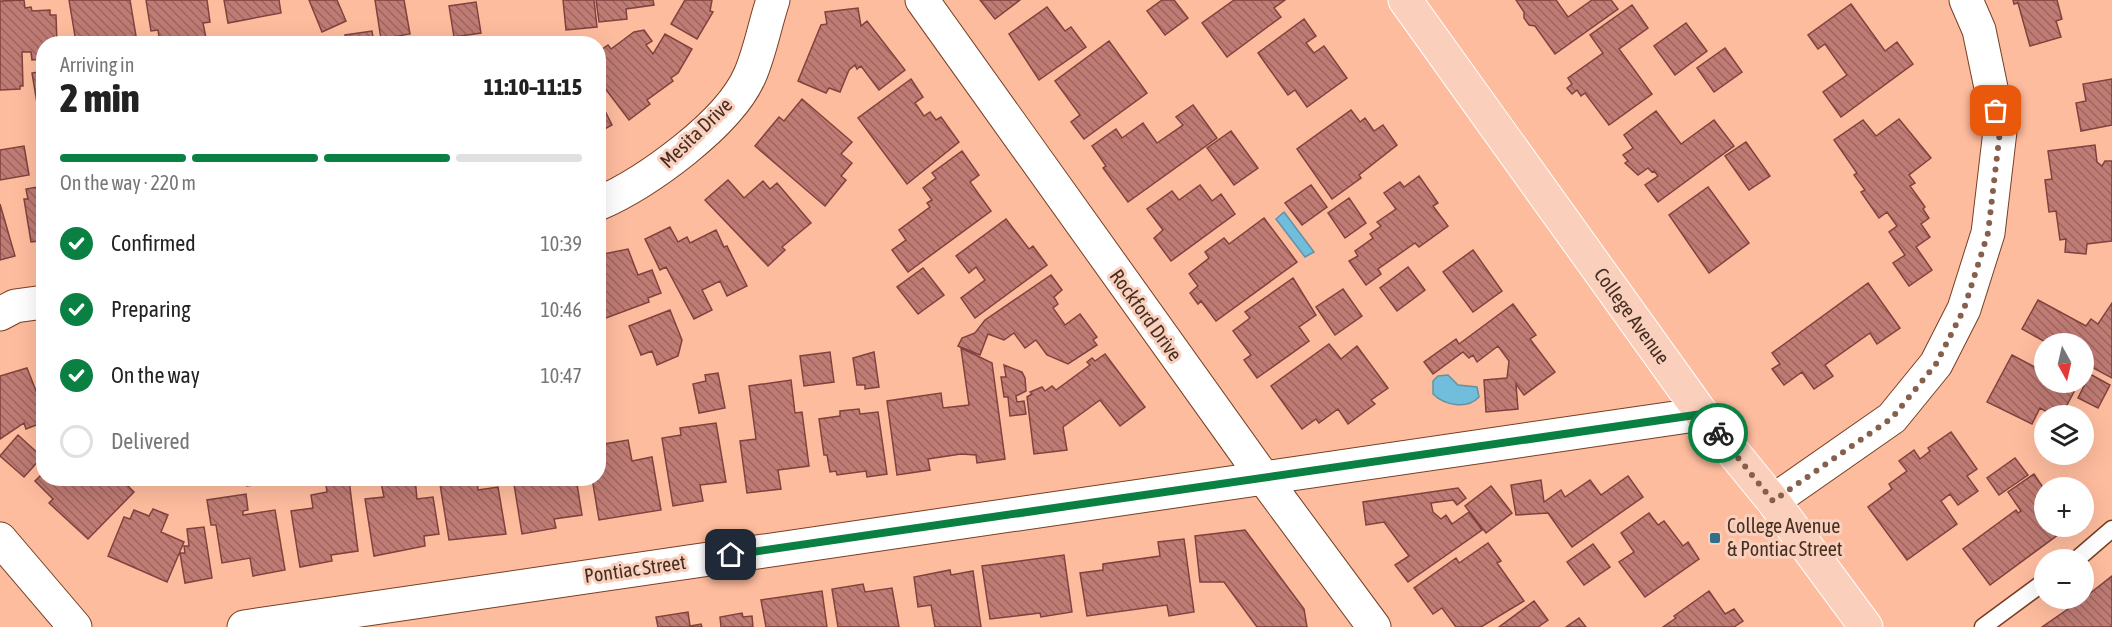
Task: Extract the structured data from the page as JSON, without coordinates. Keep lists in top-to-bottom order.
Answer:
{
  "streets": {
    "main road": ["College Avenue"],
    "street": ["Mesita Drive", "Rockford Drive", "Pontiac Street"]
  },
  "crossings": [
    ["Rockford Drive", "Pontiac Street"],
    ["College Avenue", "Pontiac Street"]
  ],
  "places": {
    "transit": ["College Avenue & Pontiac Street"]
  },
  "north": "bottom",
  "page": {
    "heading": ["2 min", "Arriving in", "11:10–11:15"],
    "bar": "On the way · 220 m",
    "list": [
      ["Confirmed", "10:39"],
      ["Preparing", "10:46"],
      ["On the way", "10:47"],
      "Delivered"
    ],
    "map_buttons": ["+", "−"]
  }
}
